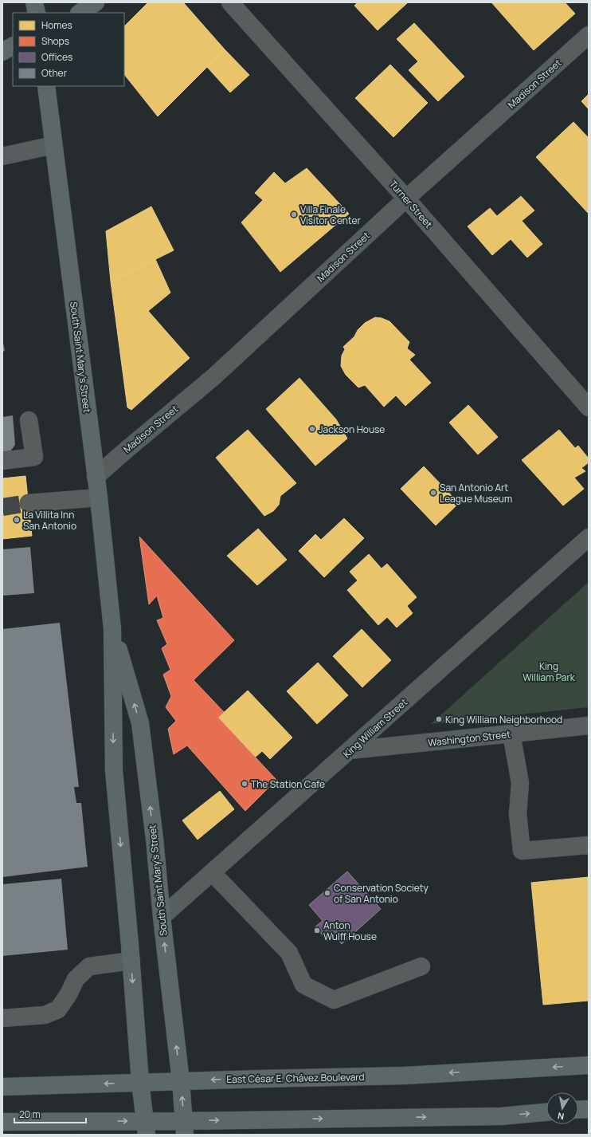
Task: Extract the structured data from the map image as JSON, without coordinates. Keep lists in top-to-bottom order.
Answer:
{
  "streets": {
    "main road": ["South Saint Mary's Street", "East César E. Chávez Boulevard"],
    "street": [
      "Madison Street",
      "Turner Street",
      "King William Street",
      "Washington Street"
    ]
  },
  "crossings": [
    ["Madison Street", "Turner Street"],
    ["Madison Street", "South Saint Mary's Street"],
    ["South Saint Mary's Street", "King William Street"],
    ["South Saint Mary's Street", "East César E. Chávez Boulevard"],
    ["King William Street", "Washington Street"]
  ],
  "parks": ["King William Park"],
  "places": [
    "Villa Finale Visitor Center",
    "Jackson House",
    "San Antonio Art League Museum",
    "La Villita Inn San Antonio",
    "King William Neighborhood",
    "The Station Cafe",
    "Conservation Society of San Antonio",
    "Anton Wulff House"
  ],
  "legend": [
    "Homes",
    "Shops",
    "Offices",
    "Other"
  ],
  "scale_bar": "20 m",
  "north": "bottom"
}
